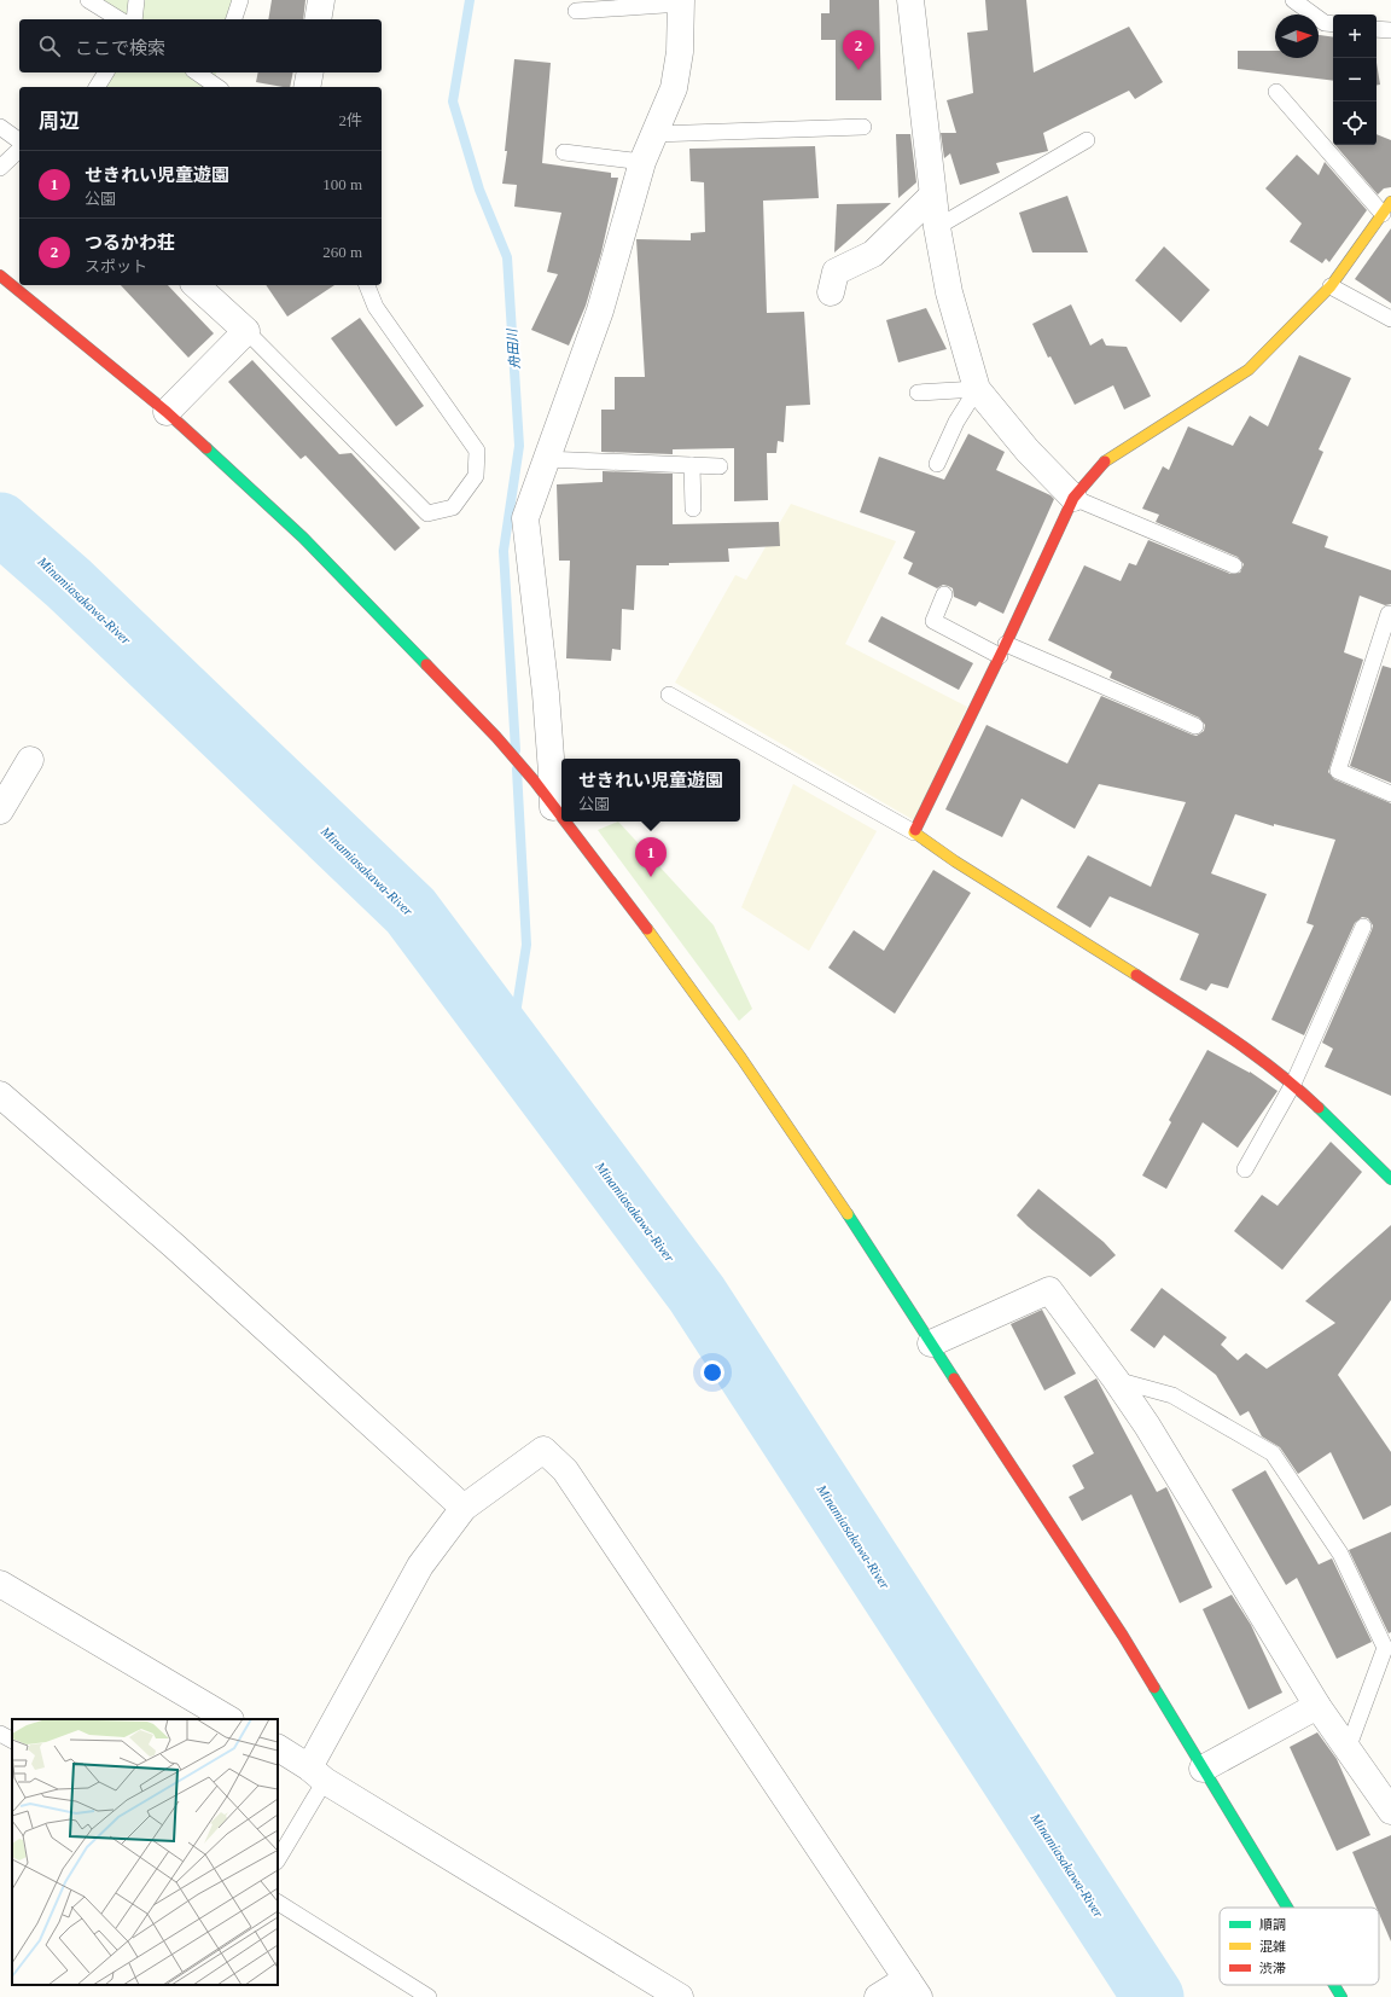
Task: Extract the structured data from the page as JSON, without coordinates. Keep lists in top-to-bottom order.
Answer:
{
  "water": ["舟田川", "Minamiasakawa-River"],
  "legend": ["順調", "混雑", "渋滞"],
  "north": "right",
  "page": {
    "map_buttons": ["+", "−"],
    "search": "ここで検索",
    "pins": ["2", "1"],
    "heading": ["周辺", "2件"],
    "list": [
      {
        "mark": "1",
        "name": "せきれい児童遊園",
        "note": "公園",
        "value": "100 m"
      },
      {
        "mark": "2",
        "name": "つるかわ荘",
        "note": "スポット",
        "value": "260 m"
      }
    ],
    "popup": ["せきれい児童遊園", "公園"]
  }
}
